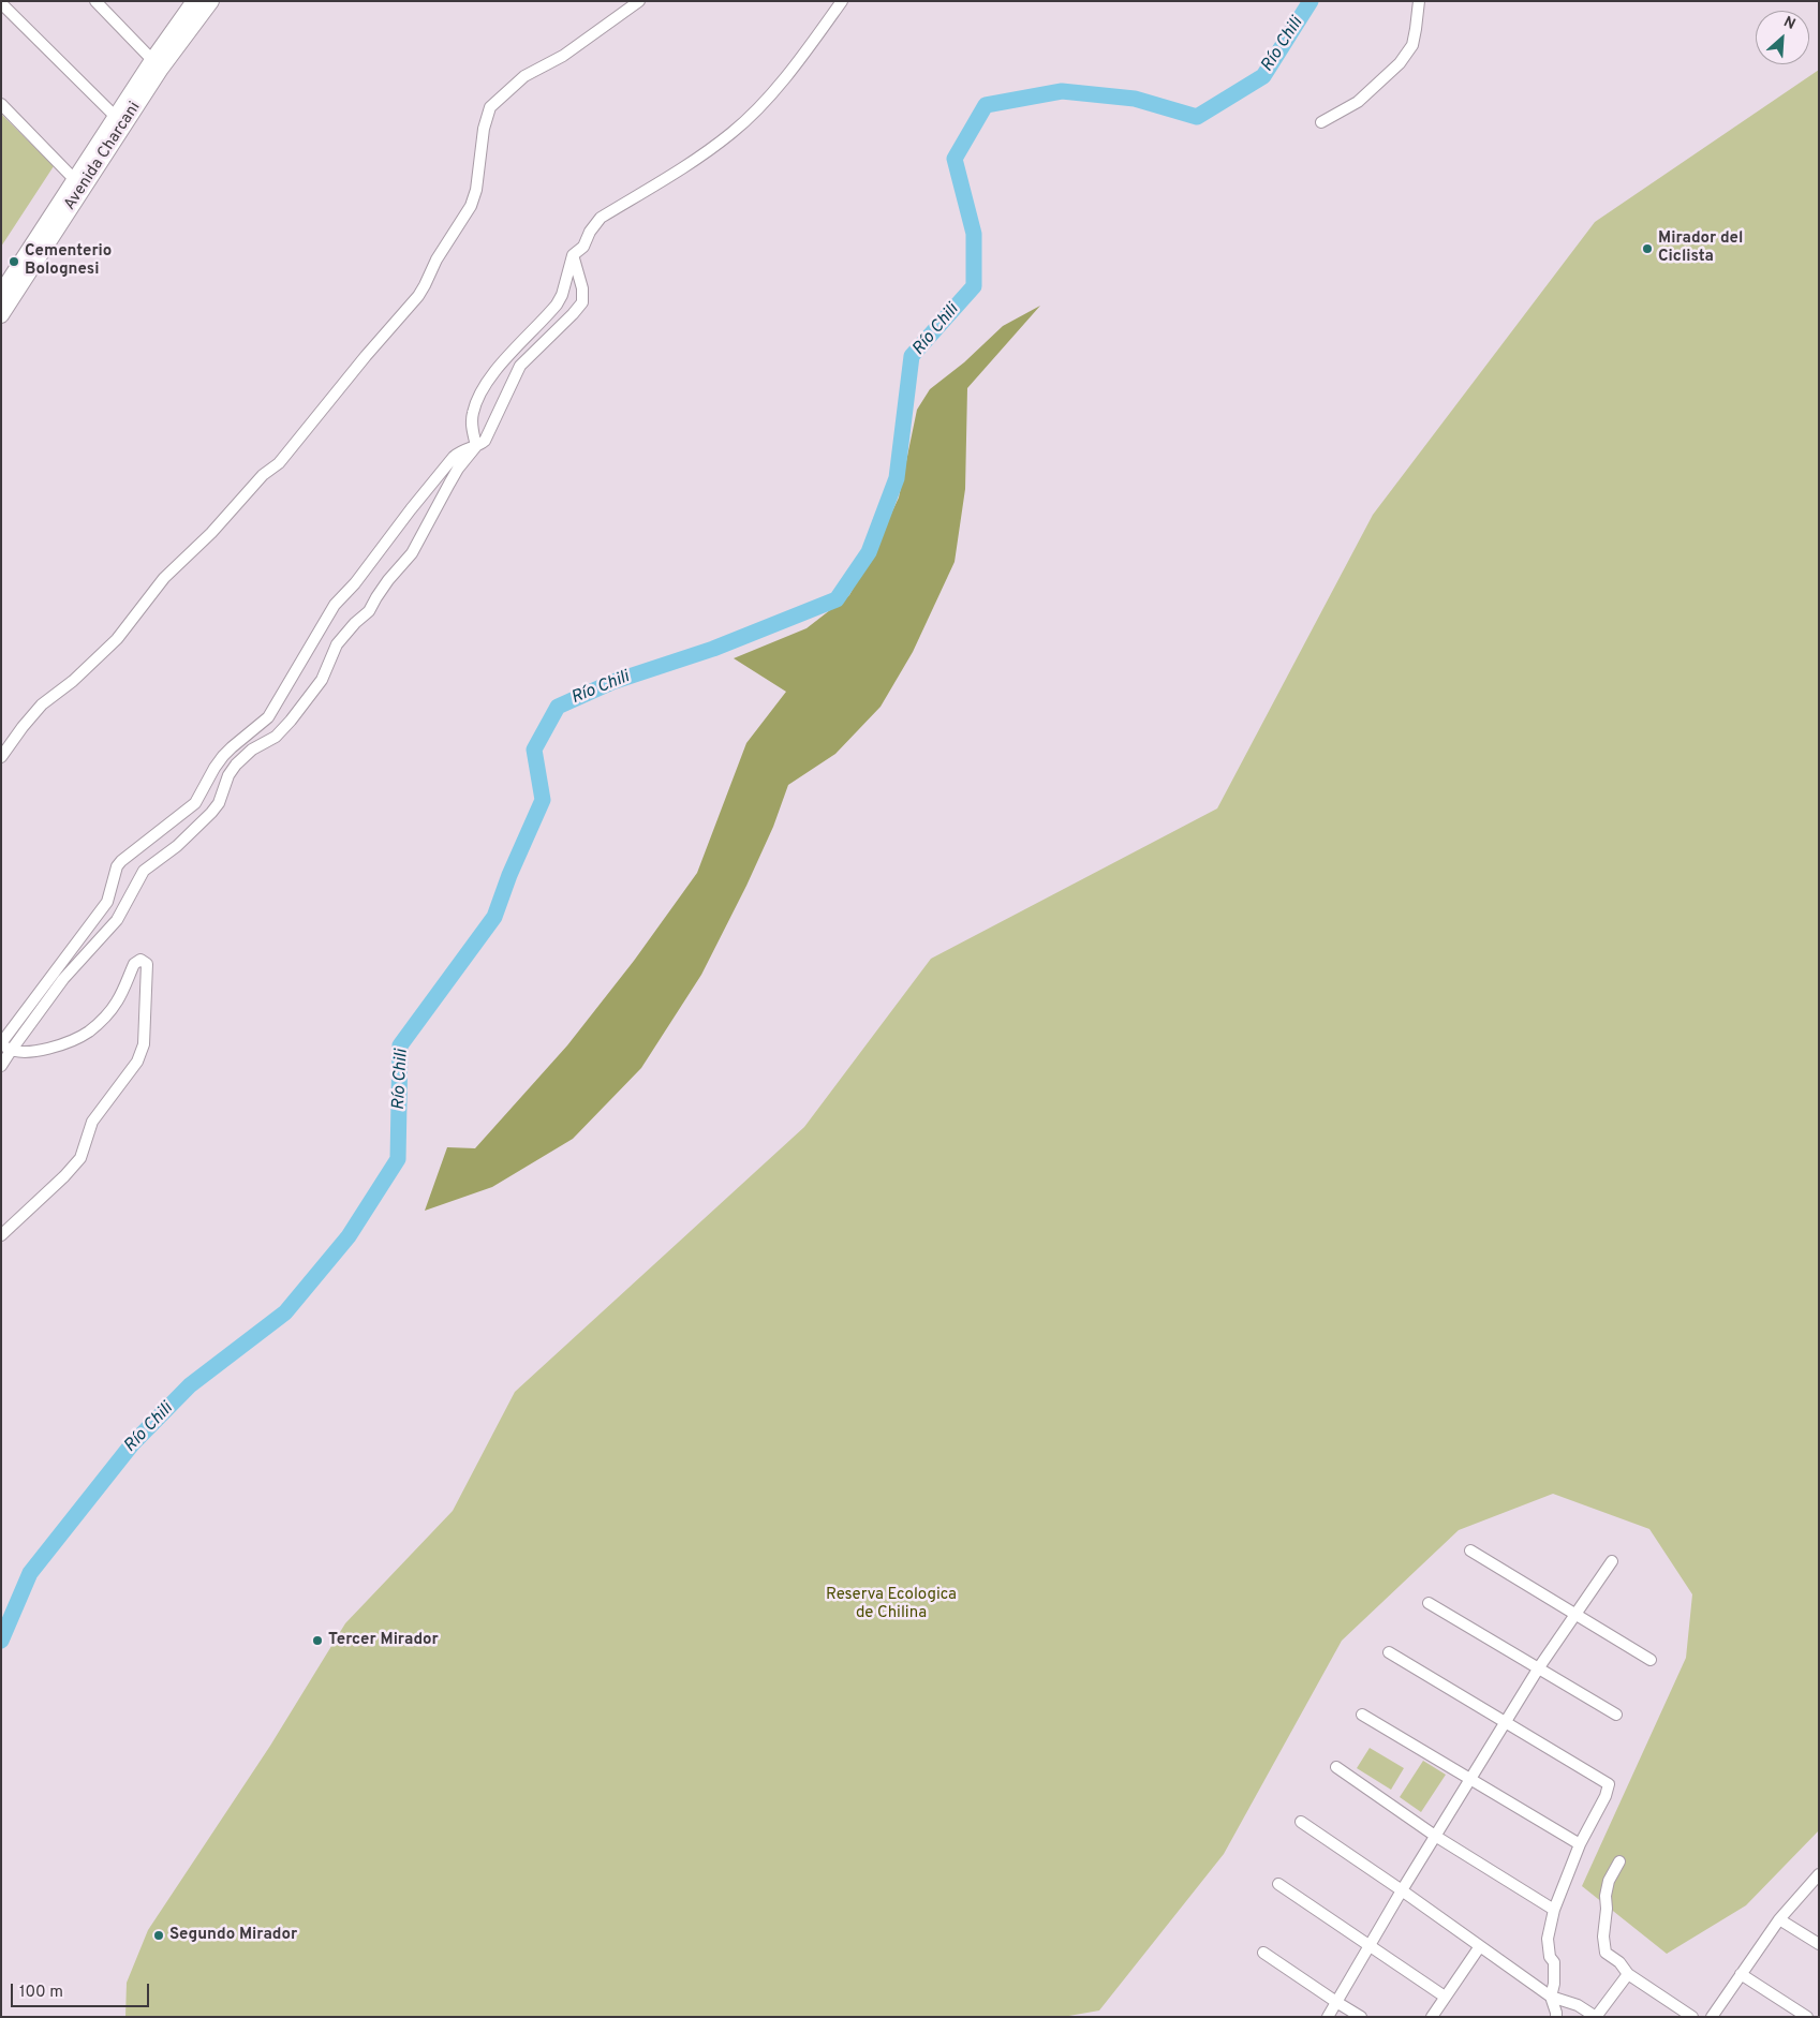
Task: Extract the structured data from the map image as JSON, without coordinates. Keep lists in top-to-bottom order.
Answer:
{
  "streets": {
    "main road": ["Avenida Charcani"]
  },
  "water": ["Río Chili"],
  "parks": ["Reserva Ecologica de Chilina"],
  "places": [
    "Mirador del Ciclista",
    "Cementerio Bolognesi",
    "Tercer Mirador",
    "Segundo Mirador"
  ],
  "scale_bar": "100 m",
  "north": "top right"
}
